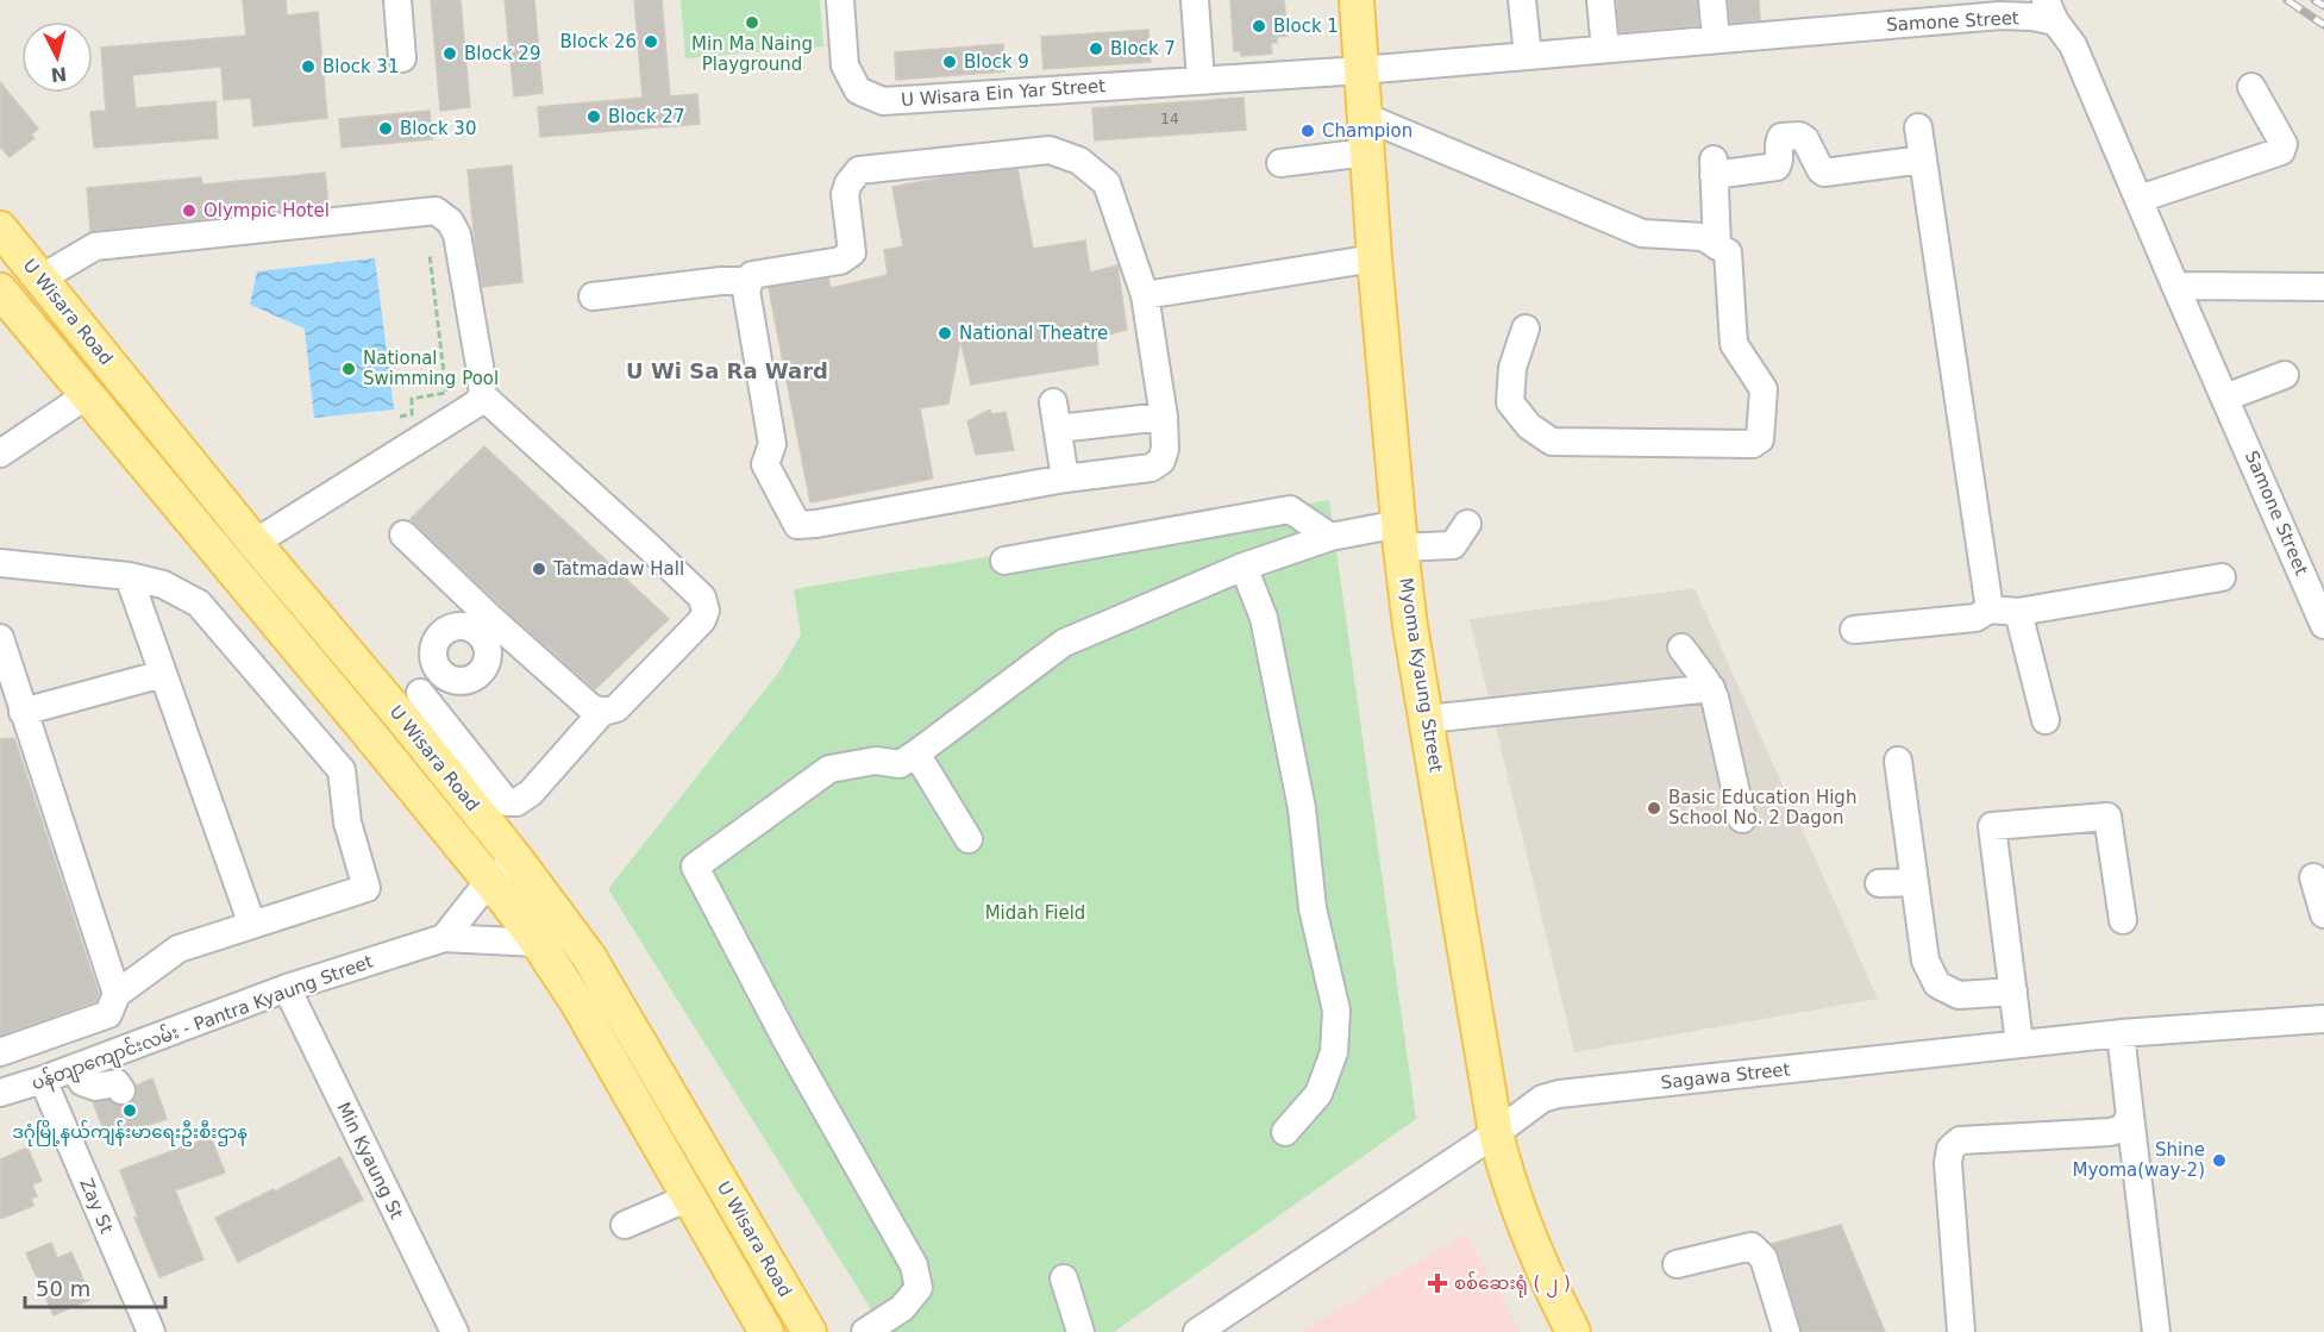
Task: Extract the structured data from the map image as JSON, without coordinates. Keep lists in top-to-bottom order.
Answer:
{
  "streets": {
    "main road": ["U Wisara Road", "Myoma Kyaung Street"],
    "street": [
      "Samone Street",
      "U Wisara Ein Yar Street",
      "ပန်တျာကျောင်းလမ်း - Pantra Kyaung Street",
      "Sagawa Street",
      "Min Kyaung St",
      "Zay St"
    ]
  },
  "crossings": [
    ["Samone Street", "U Wisara Ein Yar Street"],
    ["Samone Street", "Myoma Kyaung Street"],
    ["U Wisara Ein Yar Street", "Myoma Kyaung Street"],
    ["Myoma Kyaung Street", "Sagawa Street"],
    ["ပန်တျာကျောင်းလမ်း - Pantra Kyaung Street", "Min Kyaung St"],
    ["ပန်တျာကျောင်းလမ်း - Pantra Kyaung Street", "Zay St"]
  ],
  "districts": ["U Wi Sa Ra Ward"],
  "parks": ["Midah Field"],
  "places": {
    "other": [
      "Min Ma Naing Playground",
      "Block 1",
      "Block 26",
      "Block 7",
      "Block 29",
      "Block 9",
      "Block 31",
      "Block 27",
      "Block 30",
      "Champion",
      "Olympic Hotel",
      "National Theatre",
      "National Swimming Pool",
      "Tatmadaw Hall",
      "Basic Education High School No. 2 Dagon",
      "ဒဂုံမြို့နယ်ကျန်းမာရေးဦးစီးဌာန",
      "Shine Myoma(way-2)"
    ],
    "health": ["စစ်ဆေးရုံ ( ၂ )"]
  },
  "house_numbers": ["14"],
  "scale_bar": "50 m",
  "north": "bottom"
}
